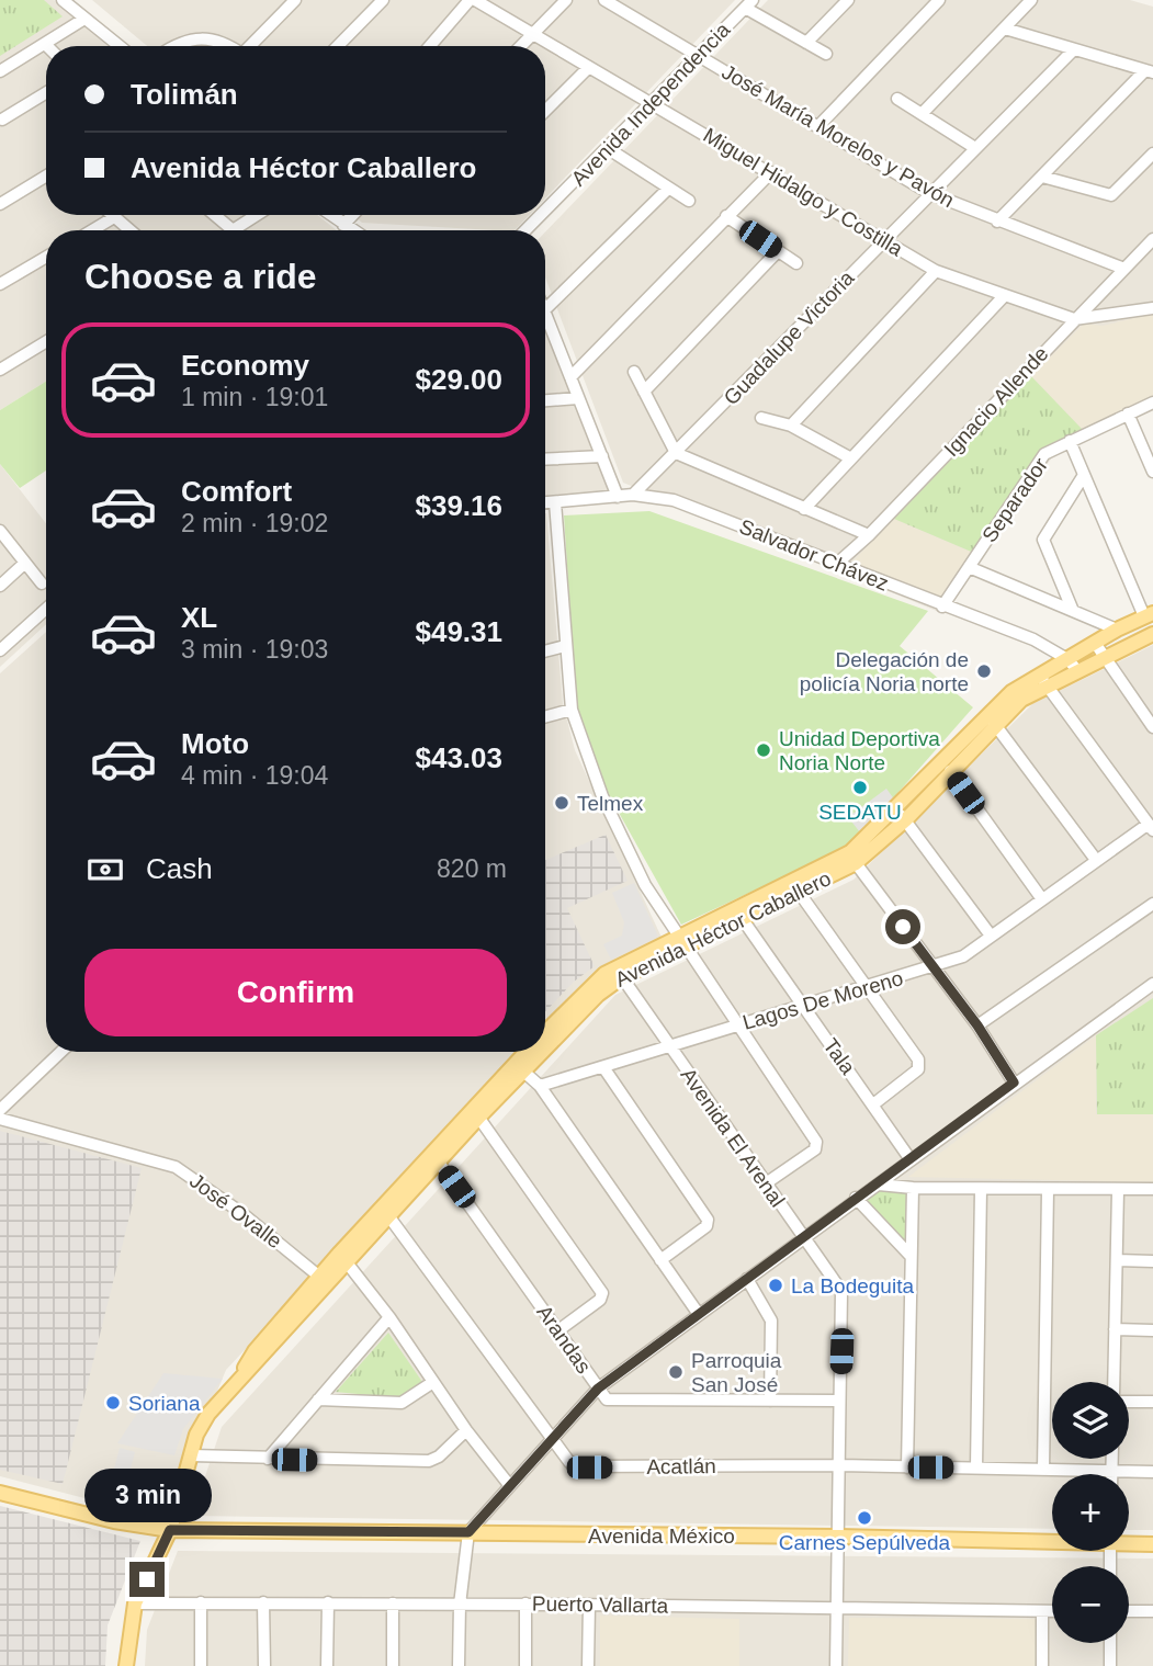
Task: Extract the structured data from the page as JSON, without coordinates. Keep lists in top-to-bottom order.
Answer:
{
  "streets": {
    "main road": ["Avenida Héctor Caballero", "Avenida México"],
    "street": [
      "Avenida Independencia",
      "José María Morelos y Pavón",
      "Miguel Hidalgo y Costilla",
      "Guadalupe Victoria",
      "Ignacio Allende",
      "Separador",
      "Salvador Chávez",
      "Lagos De Moreno",
      "Tala",
      "Avenida El Arenal",
      "José Ovalle",
      "Arandas",
      "Acatlán",
      "Puerto Vallarta"
    ]
  },
  "crossings": [
    ["Avenida Independencia", "José María Morelos y Pavón"],
    ["Avenida Independencia", "Miguel Hidalgo y Costilla"],
    ["José María Morelos y Pavón", "Guadalupe Victoria"],
    ["José María Morelos y Pavón", "Ignacio Allende"],
    ["Miguel Hidalgo y Costilla", "Guadalupe Victoria"],
    ["Miguel Hidalgo y Costilla", "Ignacio Allende"],
    ["Guadalupe Victoria", "Salvador Chávez"],
    ["Ignacio Allende", "Salvador Chávez"],
    ["Separador", "Salvador Chávez"],
    ["Salvador Chávez", "Avenida Héctor Caballero"],
    ["Avenida Héctor Caballero", "Tala"],
    ["Avenida Héctor Caballero", "Avenida El Arenal"],
    ["Avenida Héctor Caballero", "José Ovalle"],
    ["Avenida Héctor Caballero", "Arandas"],
    ["Avenida Héctor Caballero", "Acatlán"],
    ["Avenida Héctor Caballero", "Avenida México"],
    ["Avenida Héctor Caballero", "Puerto Vallarta"],
    ["Lagos De Moreno", "Tala"],
    ["Lagos De Moreno", "Avenida El Arenal"],
    ["Avenida El Arenal", "Arandas"],
    ["Avenida El Arenal", "Acatlán"],
    ["Avenida El Arenal", "Avenida México"],
    ["Avenida El Arenal", "Puerto Vallarta"]
  ],
  "places": [
    "Delegación de policía Noria norte",
    "Unidad Deportiva Noria Norte",
    "SEDATU",
    "Telmex",
    "La Bodeguita",
    "Parroquia San José",
    "Soriana",
    "Carnes Sepúlveda"
  ],
  "page": {
    "banner": ["Tolimán", "Avenida Héctor Caballero"],
    "heading": "Choose a ride",
    "list": [
      {
        "name": "Economy",
        "note": "1 min · 19:01",
        "value": "$29.00"
      },
      {
        "name": "Comfort",
        "note": "2 min · 19:02",
        "value": "$39.16"
      },
      {
        "name": "XL",
        "note": "3 min · 19:03",
        "value": "$49.31"
      },
      {
        "name": "Moto",
        "note": "4 min · 19:04",
        "value": "$43.03"
      }
    ],
    "pay": ["Cash", "820 m"],
    "buttons": "Confirm",
    "map_buttons": ["+", "−"],
    "bubble": "3 min"
  }
}
